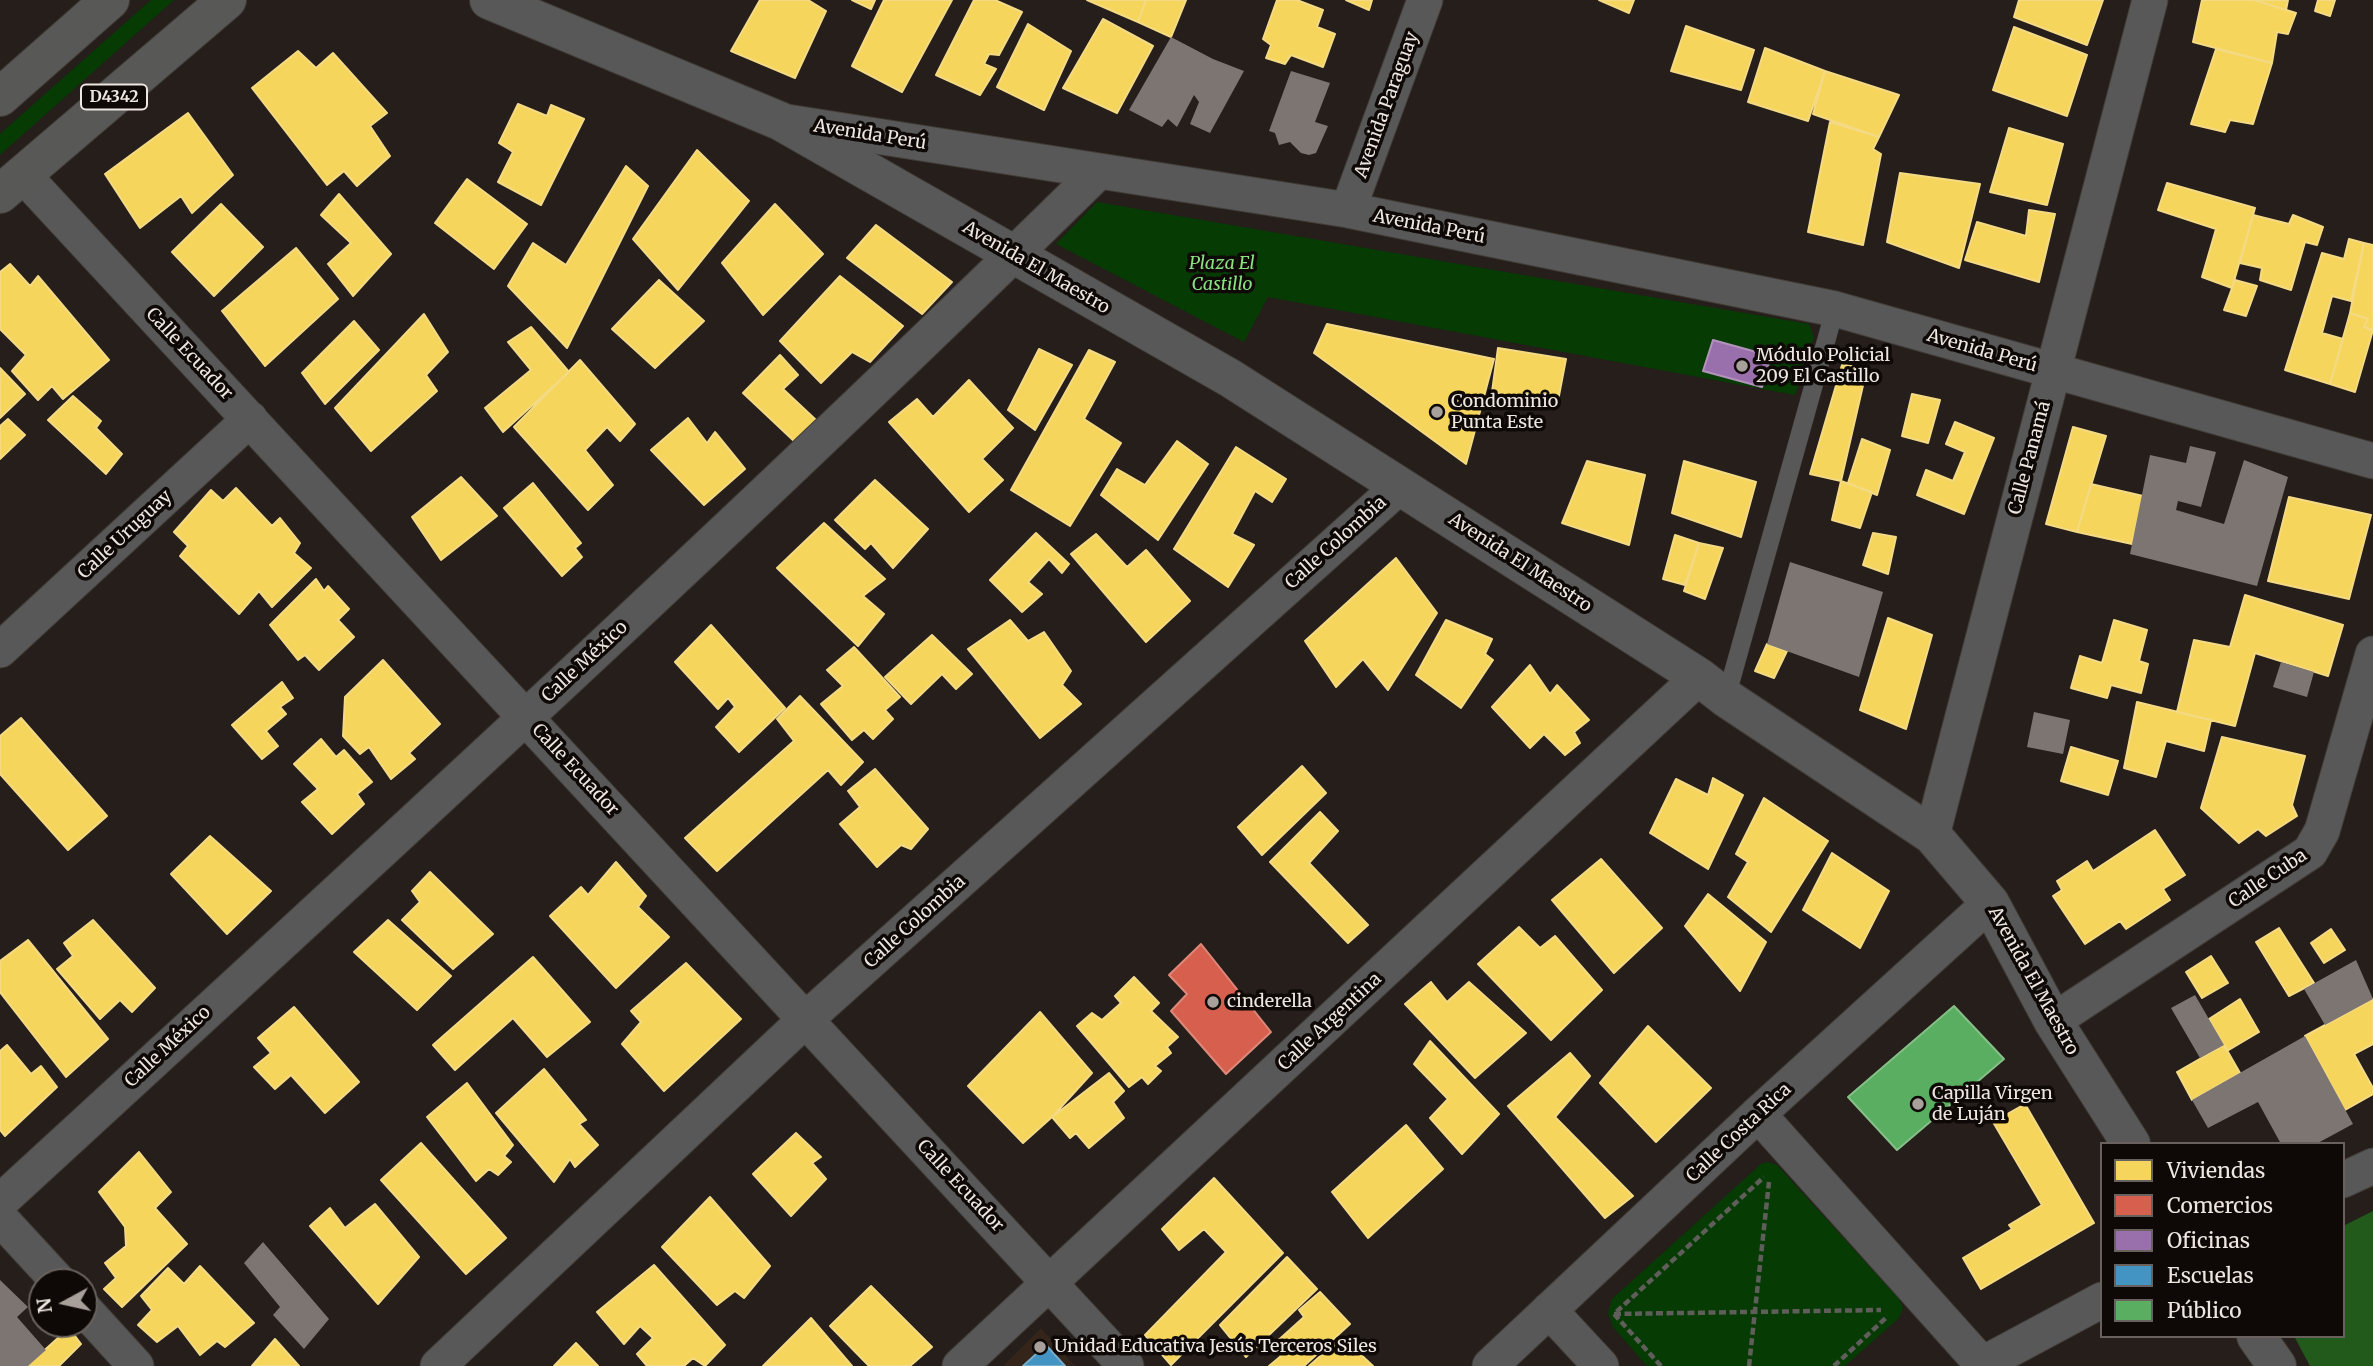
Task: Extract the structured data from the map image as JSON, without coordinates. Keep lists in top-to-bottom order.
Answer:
{
  "streets": {
    "main road": ["D4342"],
    "street": [
      "Avenida Paraguay",
      "Avenida Perú",
      "Avenida El Maestro",
      "Calle Ecuador",
      "Calle Panamá",
      "Calle Uruguay",
      "Calle Colombia",
      "Calle México",
      "Calle Cuba",
      "Calle Argentina",
      "Calle Costa Rica"
    ]
  },
  "crossings": [
    ["D4342", "Calle Ecuador"],
    ["Avenida Paraguay", "Avenida Perú"],
    ["Avenida Perú", "Avenida El Maestro"],
    ["Avenida Perú", "Calle Panamá"],
    ["Avenida Perú", "Calle México"],
    ["Avenida El Maestro", "Calle Panamá"],
    ["Avenida El Maestro", "Calle Colombia"],
    ["Avenida El Maestro", "Calle México"],
    ["Avenida El Maestro", "Calle Cuba"],
    ["Avenida El Maestro", "Calle Argentina"],
    ["Avenida El Maestro", "Calle Costa Rica"],
    ["Calle Ecuador", "Calle Uruguay"],
    ["Calle Ecuador", "Calle Colombia"],
    ["Calle Ecuador", "Calle México"],
    ["Calle Ecuador", "Calle Argentina"]
  ],
  "parks": ["Plaza El Castillo"],
  "places": [
    "Módulo Policial 209 El Castillo",
    "Condominio Punta Este",
    "cinderella",
    "Capilla Virgen de Luján",
    "Unidad Educativa Jesús Terceros Siles"
  ],
  "legend": [
    "Viviendas",
    "Comercios",
    "Oficinas",
    "Escuelas",
    "Público"
  ],
  "north": "left"
}
